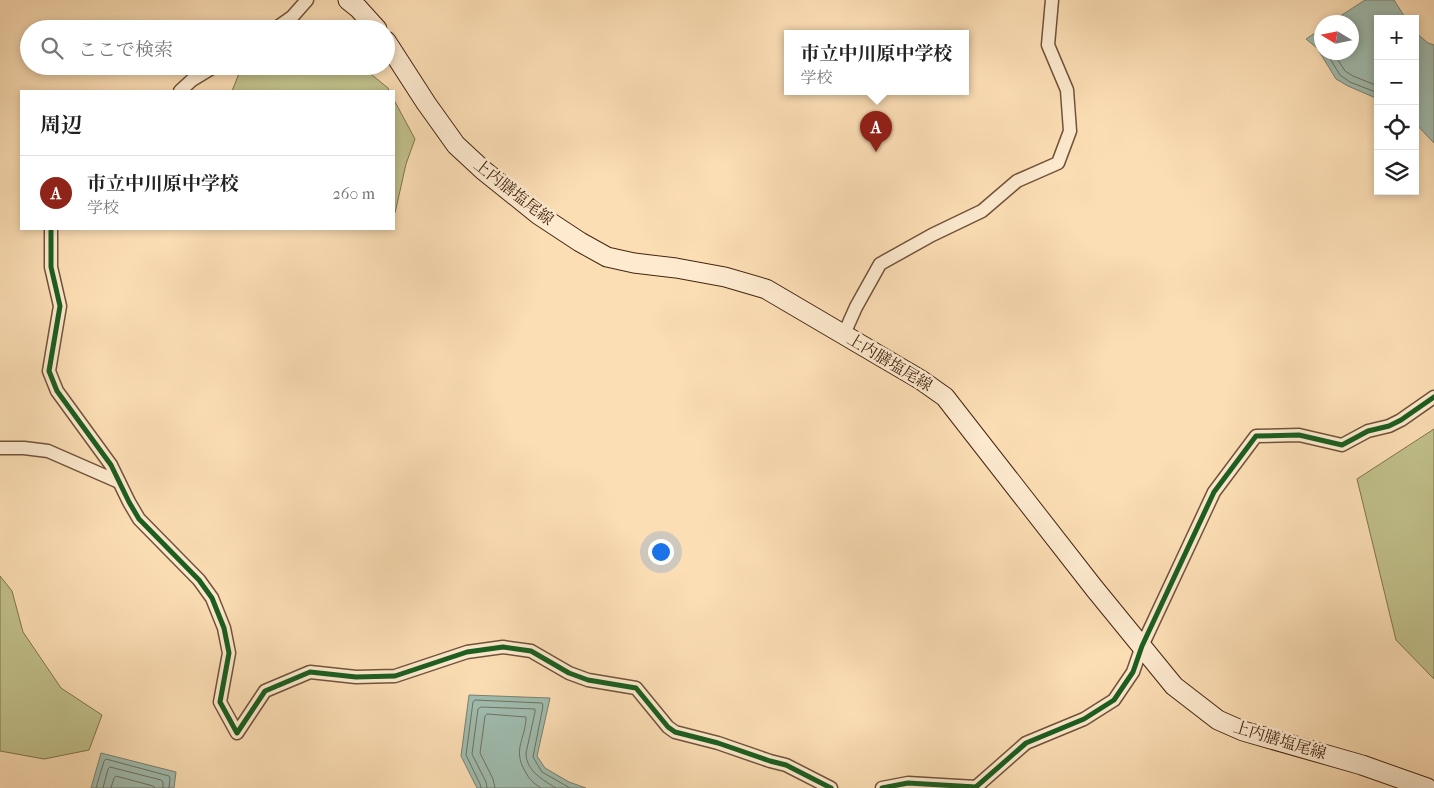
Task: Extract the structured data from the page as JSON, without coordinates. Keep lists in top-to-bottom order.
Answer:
{
  "streets": {
    "main road": ["上内膳塩尾線"]
  },
  "north": "left",
  "page": {
    "map_buttons": ["+", "−"],
    "search": "ここで検索",
    "popup": ["市立中川原中学校", "学校"],
    "heading": "周辺",
    "pins": "A",
    "list": [
      {
        "mark": "A",
        "name": "市立中川原中学校",
        "note": "学校",
        "value": "260 m"
      }
    ]
  }
}
